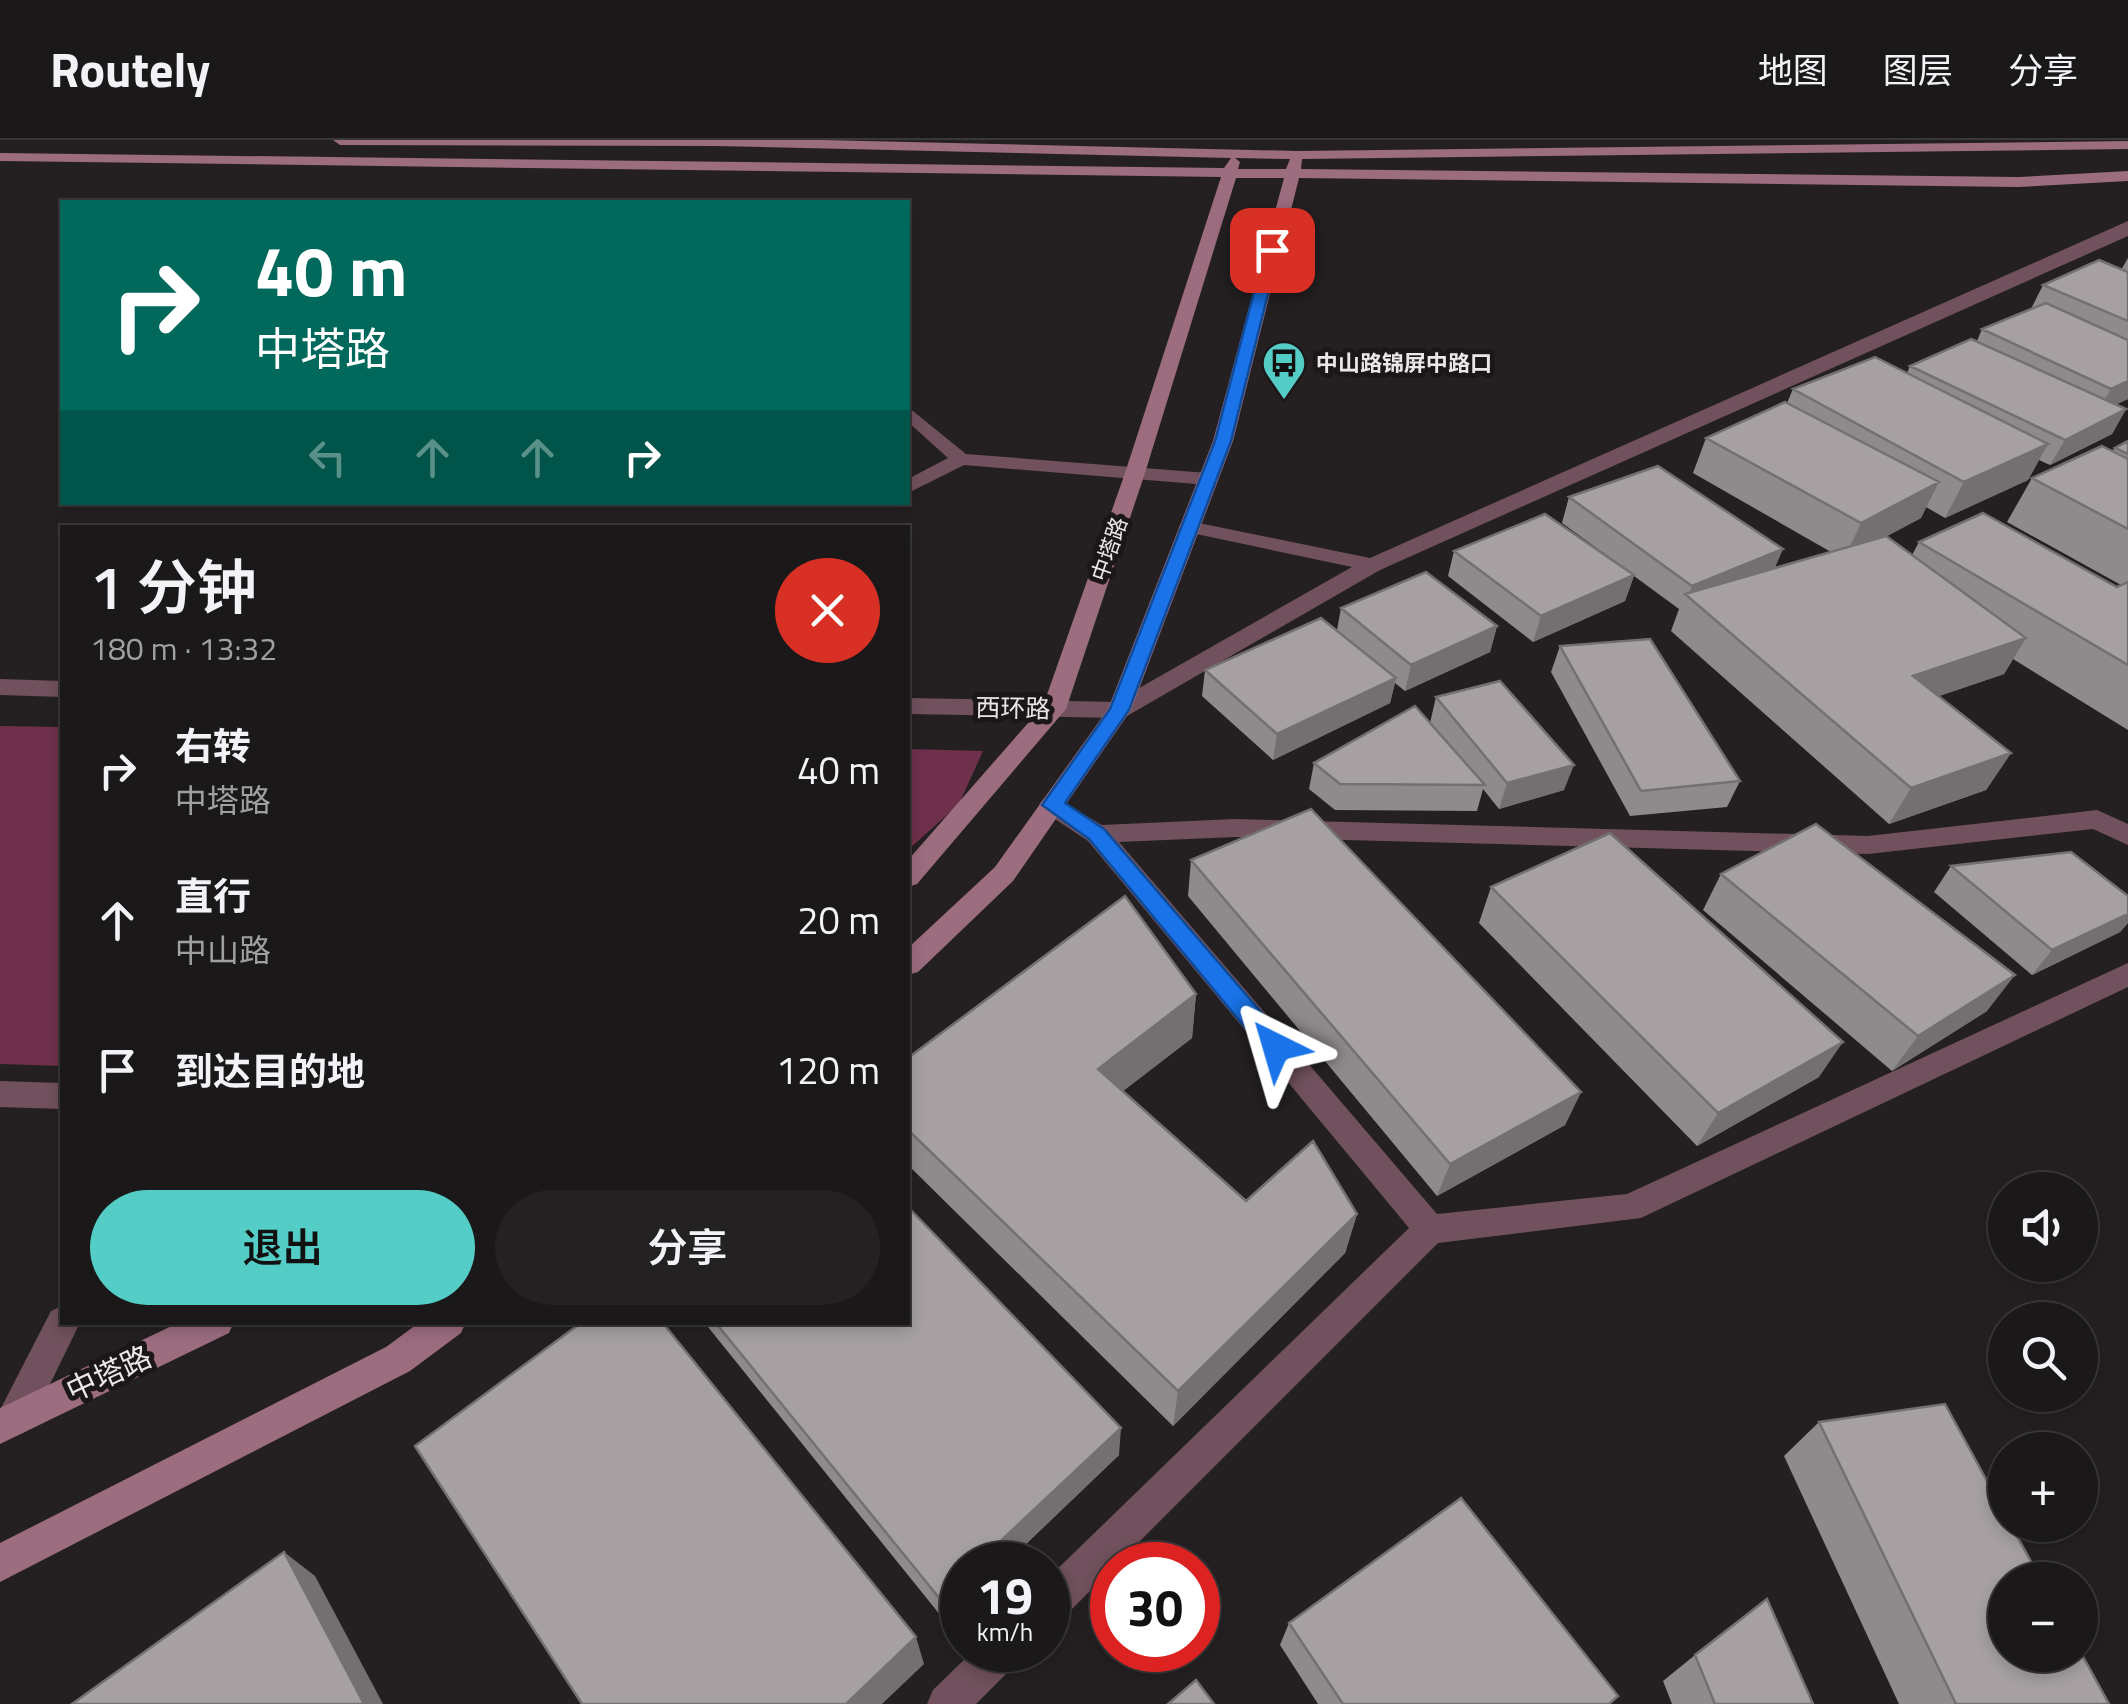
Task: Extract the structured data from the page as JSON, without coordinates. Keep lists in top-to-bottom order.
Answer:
{
  "streets": {
    "main road": ["中塔路"],
    "street": ["西环路"]
  },
  "crossings": [
    ["中塔路", "西环路"]
  ],
  "places": {
    "bus stop": ["中山路锦屏中路口"]
  },
  "page": {
    "header": "Routely",
    "nav": ["地图", "图层", "分享"],
    "turn": ["40 m", "中塔路"],
    "heading": ["1 分钟", "180 m · 13:32"],
    "list": [
      {
        "name": "右转",
        "note": "中塔路",
        "value": "40 m"
      },
      {
        "name": "直行",
        "note": "中山路",
        "value": "20 m"
      },
      {
        "name": "到达目的地",
        "value": "120 m"
      }
    ],
    "buttons": ["退出", "分享"],
    "map_buttons": ["+", "−"],
    "speed": "19 km/h",
    "limit": "30"
  }
}
